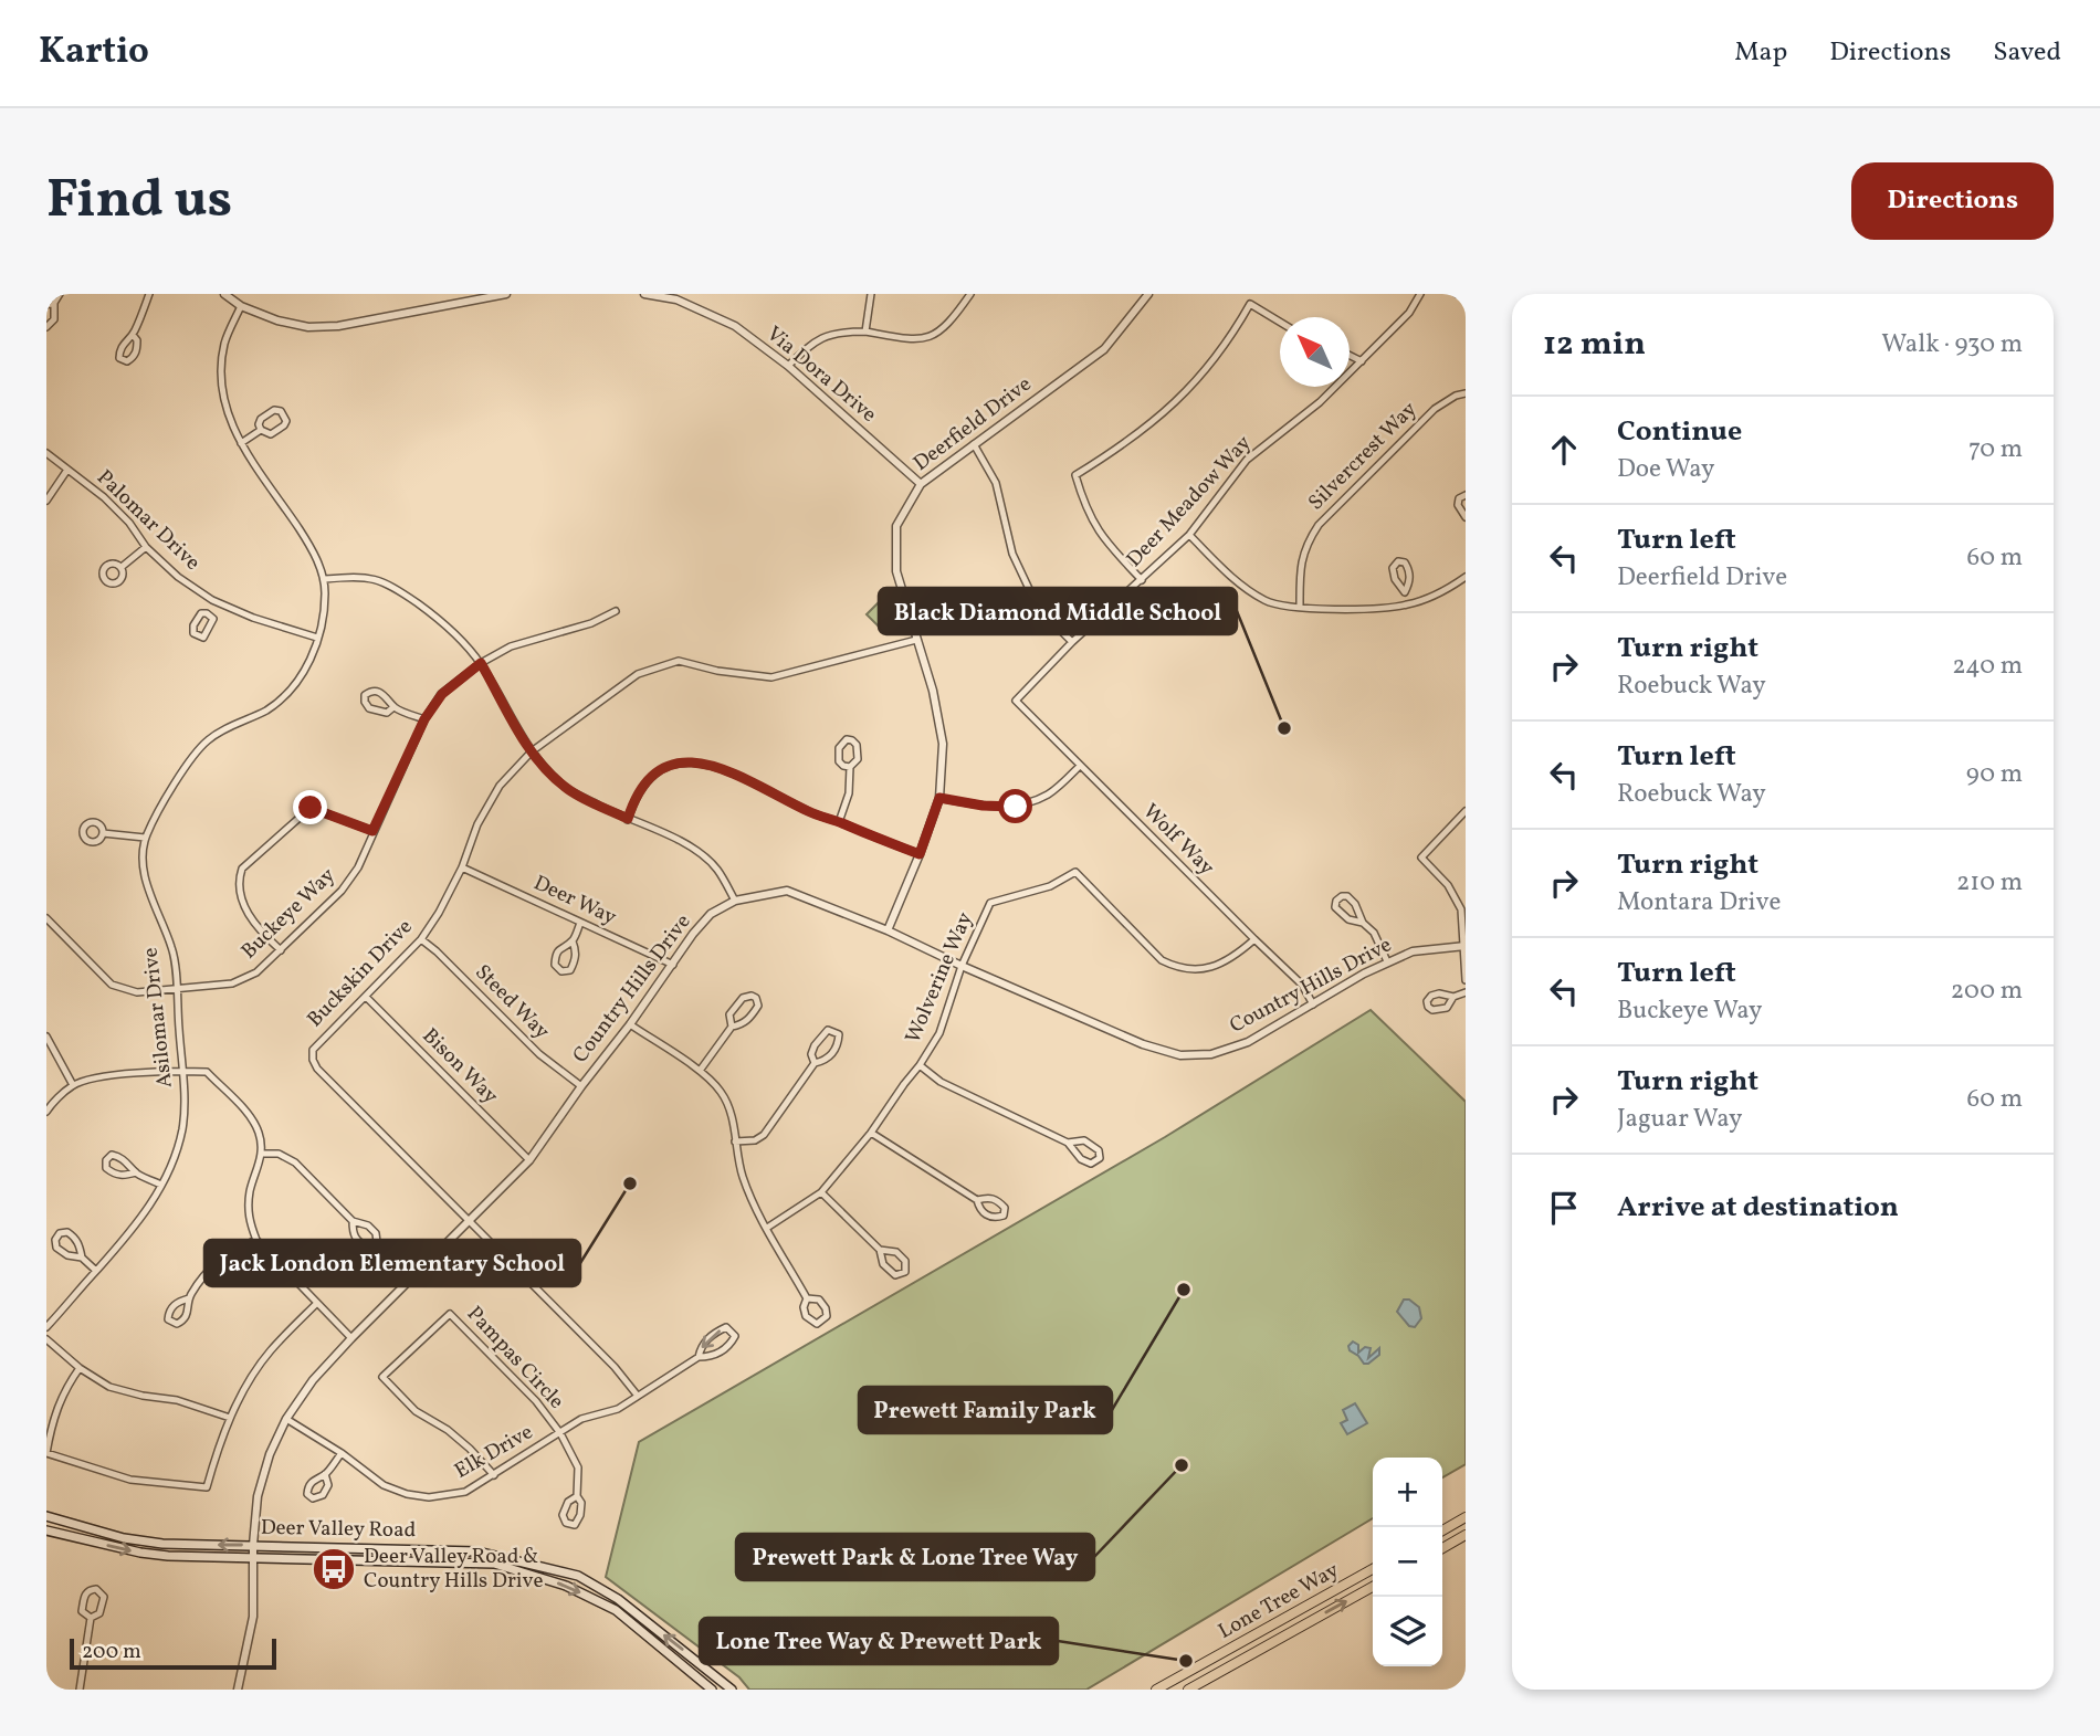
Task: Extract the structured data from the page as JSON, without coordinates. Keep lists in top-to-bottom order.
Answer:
{
  "streets": {
    "main road": ["Deer Valley Road", "Lone Tree Way"],
    "street": [
      "Via Dora Drive",
      "Deerfield Drive",
      "Silvercrest Way",
      "Deer Meadow Way",
      "Palomar Drive",
      "Wolf Way",
      "Deer Way",
      "Buckeye Way",
      "Buckskin Drive",
      "Wolverine Way",
      "Country Hills Drive",
      "Steed Way",
      "Asilomar Drive",
      "Bison Way",
      "Pampas Circle",
      "Elk Drive"
    ]
  },
  "crossings": [
    ["Via Dora Drive", "Deerfield Drive"],
    ["Deerfield Drive", "Buckskin Drive"],
    ["Deerfield Drive", "Country Hills Drive"],
    ["Deer Meadow Way", "Wolf Way"],
    ["Palomar Drive", "Asilomar Drive"],
    ["Wolf Way", "Wolverine Way"],
    ["Wolf Way", "Country Hills Drive"],
    ["Deer Way", "Buckskin Drive"],
    ["Deer Way", "Country Hills Drive"],
    ["Buckeye Way", "Asilomar Drive"],
    ["Buckskin Drive", "Country Hills Drive"],
    ["Buckskin Drive", "Steed Way"],
    ["Buckskin Drive", "Bison Way"],
    ["Buckskin Drive", "Elk Drive"],
    ["Wolverine Way", "Country Hills Drive"],
    ["Country Hills Drive", "Steed Way"],
    ["Country Hills Drive", "Bison Way"],
    ["Country Hills Drive", "Elk Drive"],
    ["Country Hills Drive", "Deer Valley Road"],
    ["Pampas Circle", "Elk Drive"]
  ],
  "places": {
    "other": [
      "Black Diamond Middle School",
      "Jack London Elementary School",
      "Prewett Family Park",
      "Prewett Park & Lone Tree Way",
      "Lone Tree Way & Prewett Park"
    ],
    "bus stop": ["Deer Valley Road & Country Hills Drive"]
  },
  "scale_bar": "200 m",
  "north": "top left",
  "page": {
    "header": "Kartio",
    "nav": ["Map", "Directions", "Saved"],
    "buttons": "Directions",
    "title": "Find us",
    "heading": ["12 min", "Walk · 930 m"],
    "list": [
      ["Continue", "Doe Way", "70 m"],
      ["Turn left", "Deerfield Drive", "60 m"],
      ["Turn right", "Roebuck Way", "240 m"],
      ["Turn left", "Roebuck Way", "90 m"],
      ["Turn right", "Montara Drive", "210 m"],
      ["Turn left", "Buckeye Way", "200 m"],
      ["Turn right", "Jaguar Way", "60 m"],
      "Arrive at destination"
    ],
    "map_buttons": ["+", "−"],
    "scale": "200 m"
  }
}
